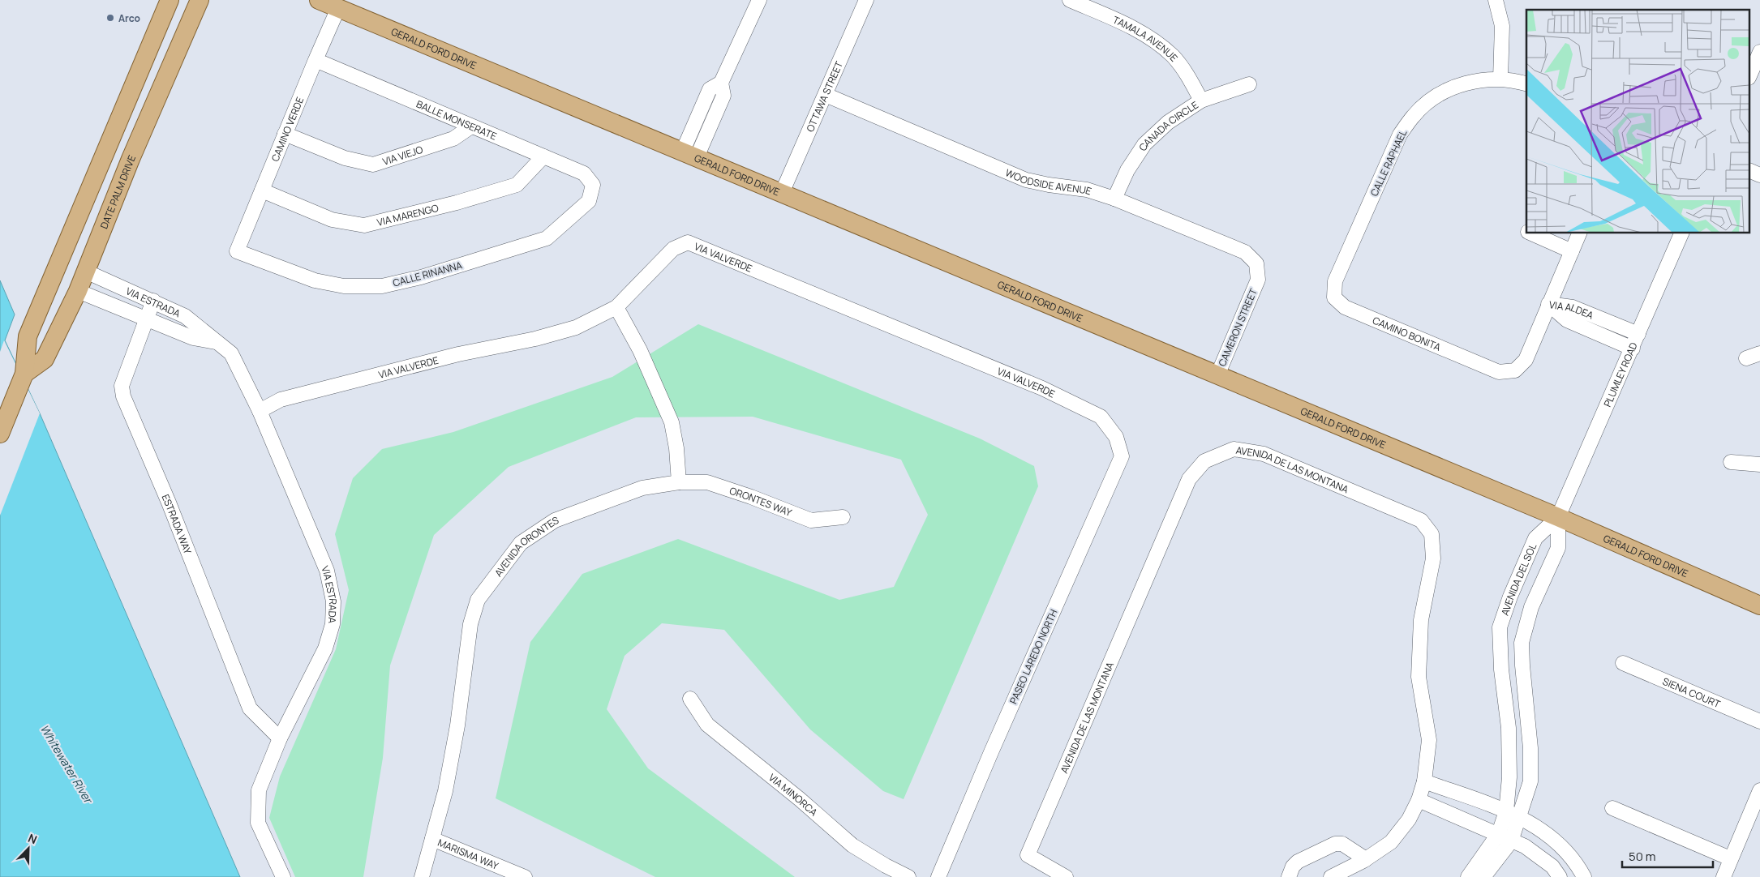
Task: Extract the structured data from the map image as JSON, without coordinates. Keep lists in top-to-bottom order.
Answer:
{
  "streets": {
    "main road": ["GERALD FORD DRIVE", "DATE PALM DRIVE"],
    "street": [
      "TAMALA AVENUE",
      "OTTAWA STREET",
      "BALLE MONSERATE",
      "CANADA CIRCLE",
      "CAMINO VERDE",
      "VIA VIEJO",
      "CALLE RAPHAEL",
      "WOODSIDE AVENUE",
      "VIA MARENGO",
      "VIA VALVERDE",
      "CALLE RINANNA",
      "VIA ESTRADA",
      "VIA ALDEA",
      "CAMERON STREET",
      "CAMINO BONITA",
      "PLUMLEY ROAD",
      "AVENIDA DE LAS MONTANA",
      "ORONTES WAY",
      "ESTRADA WAY",
      "AVENIDA ORONTES",
      "AVENIDA DEL SOL",
      "PASEO LAREDO NORTH",
      "SIENA COURT",
      "VIA MINORCA",
      "MARISMA WAY"
    ]
  },
  "crossings": [
    ["TAMALA AVENUE", "CANADA CIRCLE"],
    ["GERALD FORD DRIVE", "OTTAWA STREET"],
    ["GERALD FORD DRIVE", "CAMINO VERDE"],
    ["GERALD FORD DRIVE", "CAMERON STREET"],
    ["GERALD FORD DRIVE", "PLUMLEY ROAD"],
    ["GERALD FORD DRIVE", "AVENIDA DEL SOL"],
    ["OTTAWA STREET", "WOODSIDE AVENUE"],
    ["BALLE MONSERATE", "CAMINO VERDE"],
    ["BALLE MONSERATE", "VIA VIEJO"],
    ["BALLE MONSERATE", "VIA MARENGO"],
    ["BALLE MONSERATE", "CALLE RINANNA"],
    ["CANADA CIRCLE", "WOODSIDE AVENUE"],
    ["CAMINO VERDE", "VIA VIEJO"],
    ["CAMINO VERDE", "VIA MARENGO"],
    ["CAMINO VERDE", "CALLE RINANNA"],
    ["CALLE RAPHAEL", "CAMINO BONITA"],
    ["WOODSIDE AVENUE", "CAMERON STREET"],
    ["DATE PALM DRIVE", "VIA ESTRADA"],
    ["VIA VALVERDE", "VIA ESTRADA"],
    ["VIA VALVERDE", "PASEO LAREDO NORTH"],
    ["VIA ESTRADA", "ESTRADA WAY"],
    ["VIA ALDEA", "CAMINO BONITA"],
    ["VIA ALDEA", "PLUMLEY ROAD"],
    ["PLUMLEY ROAD", "AVENIDA DEL SOL"],
    ["ORONTES WAY", "AVENIDA ORONTES"],
    ["AVENIDA ORONTES", "MARISMA WAY"]
  ],
  "water": ["Whitewater River"],
  "places": ["Arco"],
  "scale_bar": "50 m",
  "north": "top right"
}
